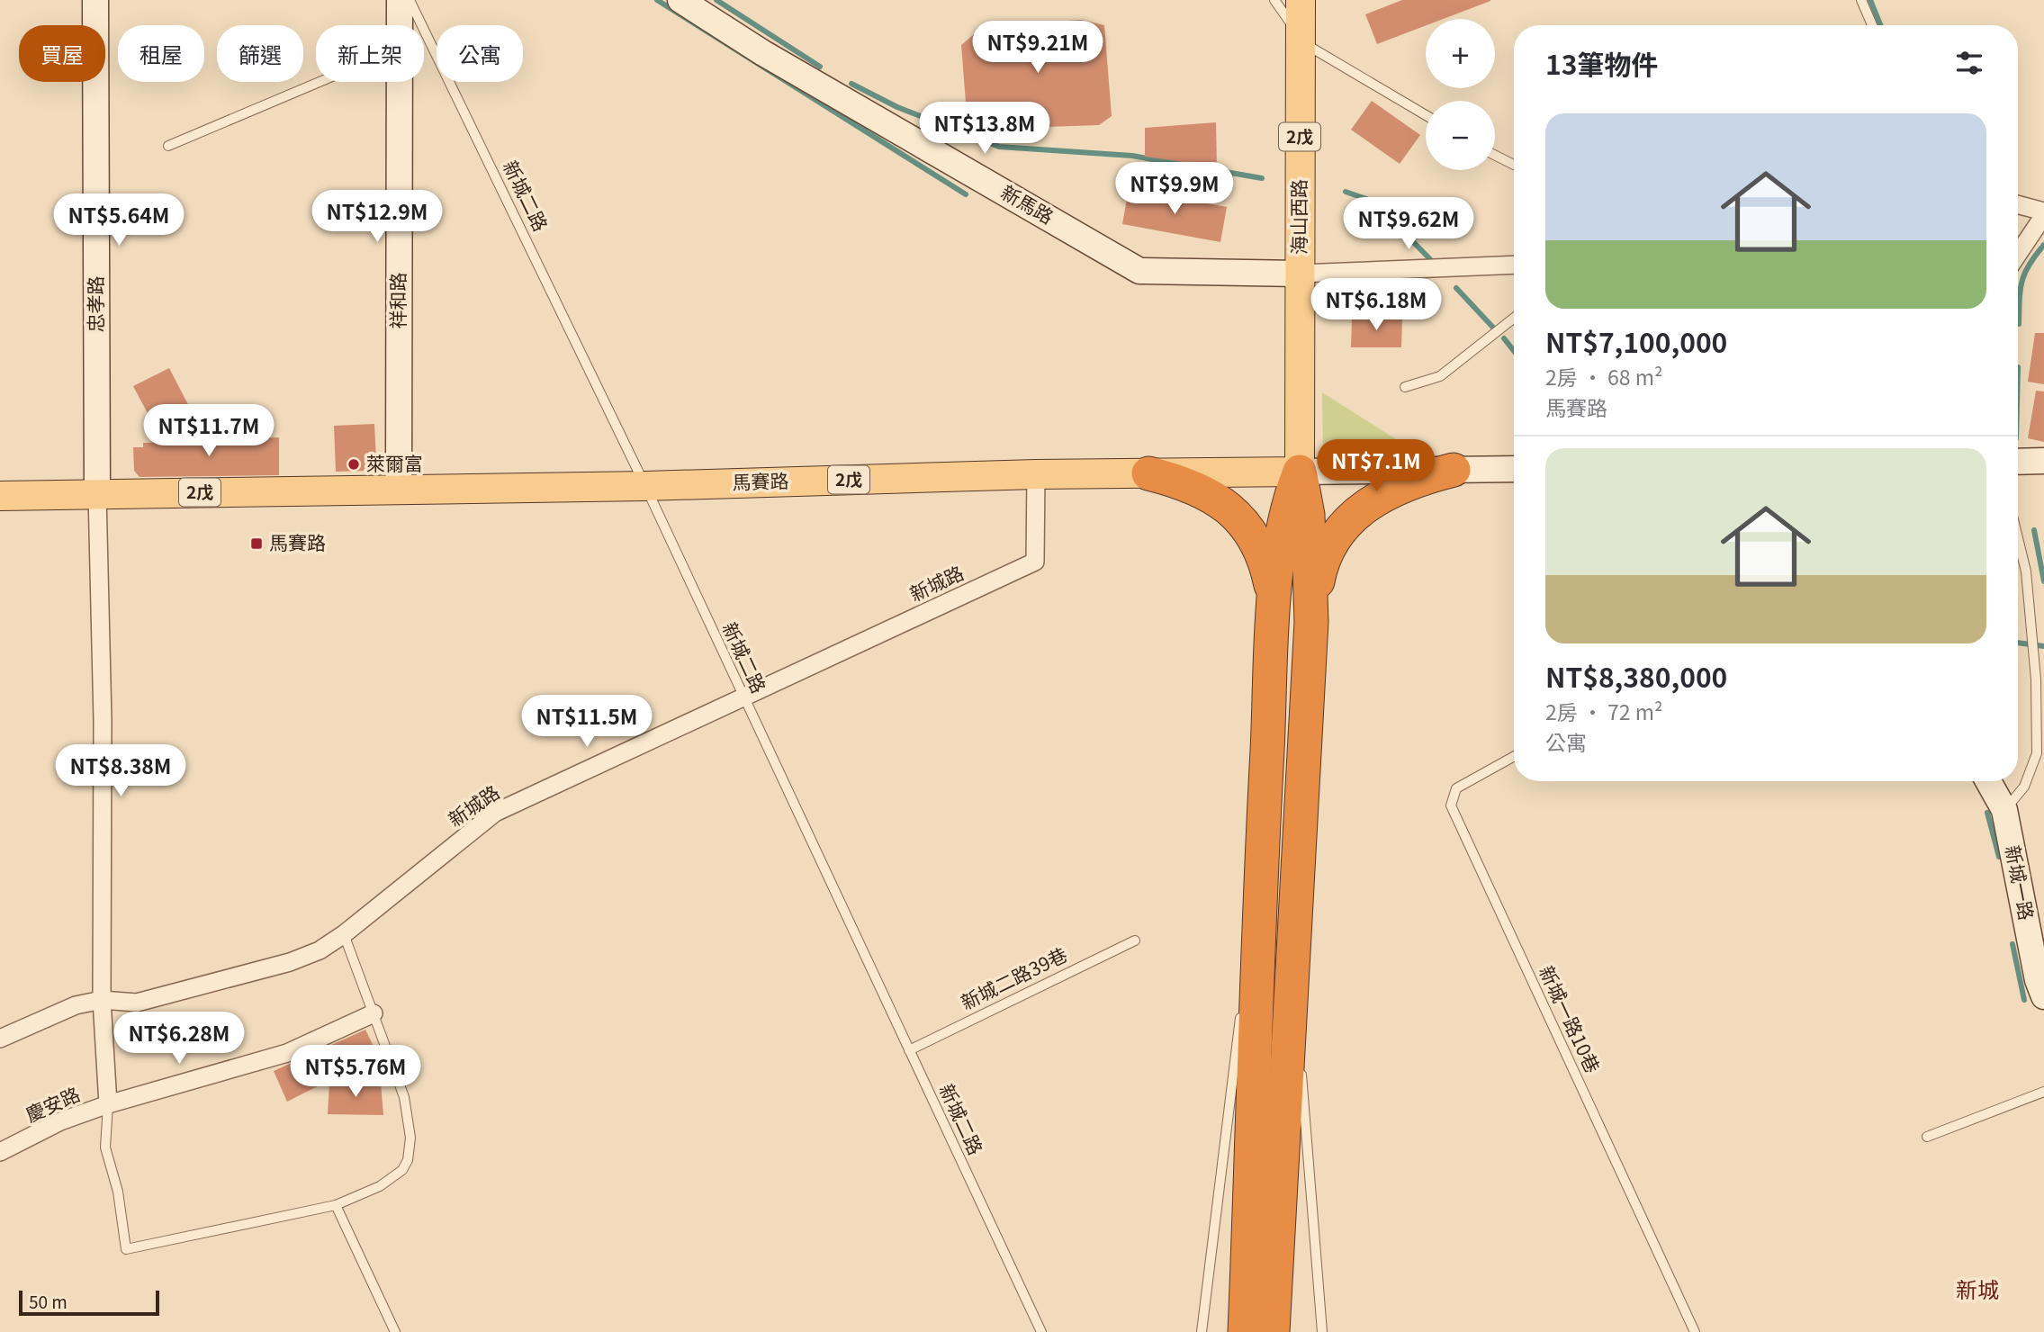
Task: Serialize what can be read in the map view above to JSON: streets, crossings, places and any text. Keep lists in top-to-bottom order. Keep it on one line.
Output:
{"streets":{"main road":["2戊","海山西路","馬賽路"],"street":["新馬路","祥和路","忠孝路","新城路","新城一路","慶安路"],"lane":["新城二路","新城二路39巷","新城一路10巷"]},"crossings":[["新城二路","馬賽路"],["新城二路","新城路"],["新城二路","新城二路39巷"],["新馬路","海山西路"],["海山西路","馬賽路"],["祥和路","馬賽路"],["忠孝路","馬賽路"],["馬賽路","新城路"]],"districts":["新城"],"places":{"other":["萊爾富"],"transit":["馬賽路"]},"scale_bar":"50 m","page":{"map_buttons":["+","−"],"price":["NT$9.21M","NT$13.8M","NT$9.9M","NT$12.9M","NT$5.64M","NT$9.62M","NT$6.18M","NT$11.7M","NT$7.1M","NT$11.5M","NT$8.38M","NT$6.28M","NT$5.76M"],"chip":["買屋","租屋","篩選","新上架","公寓"],"heading":"13筆物件","list":[{"name":"NT$7,100,000","note":"2房 · 68 m² · 馬賽路"},{"name":"NT$8,380,000","note":"2房 · 72 m² · 公寓"}],"scale":"50 m"}}
